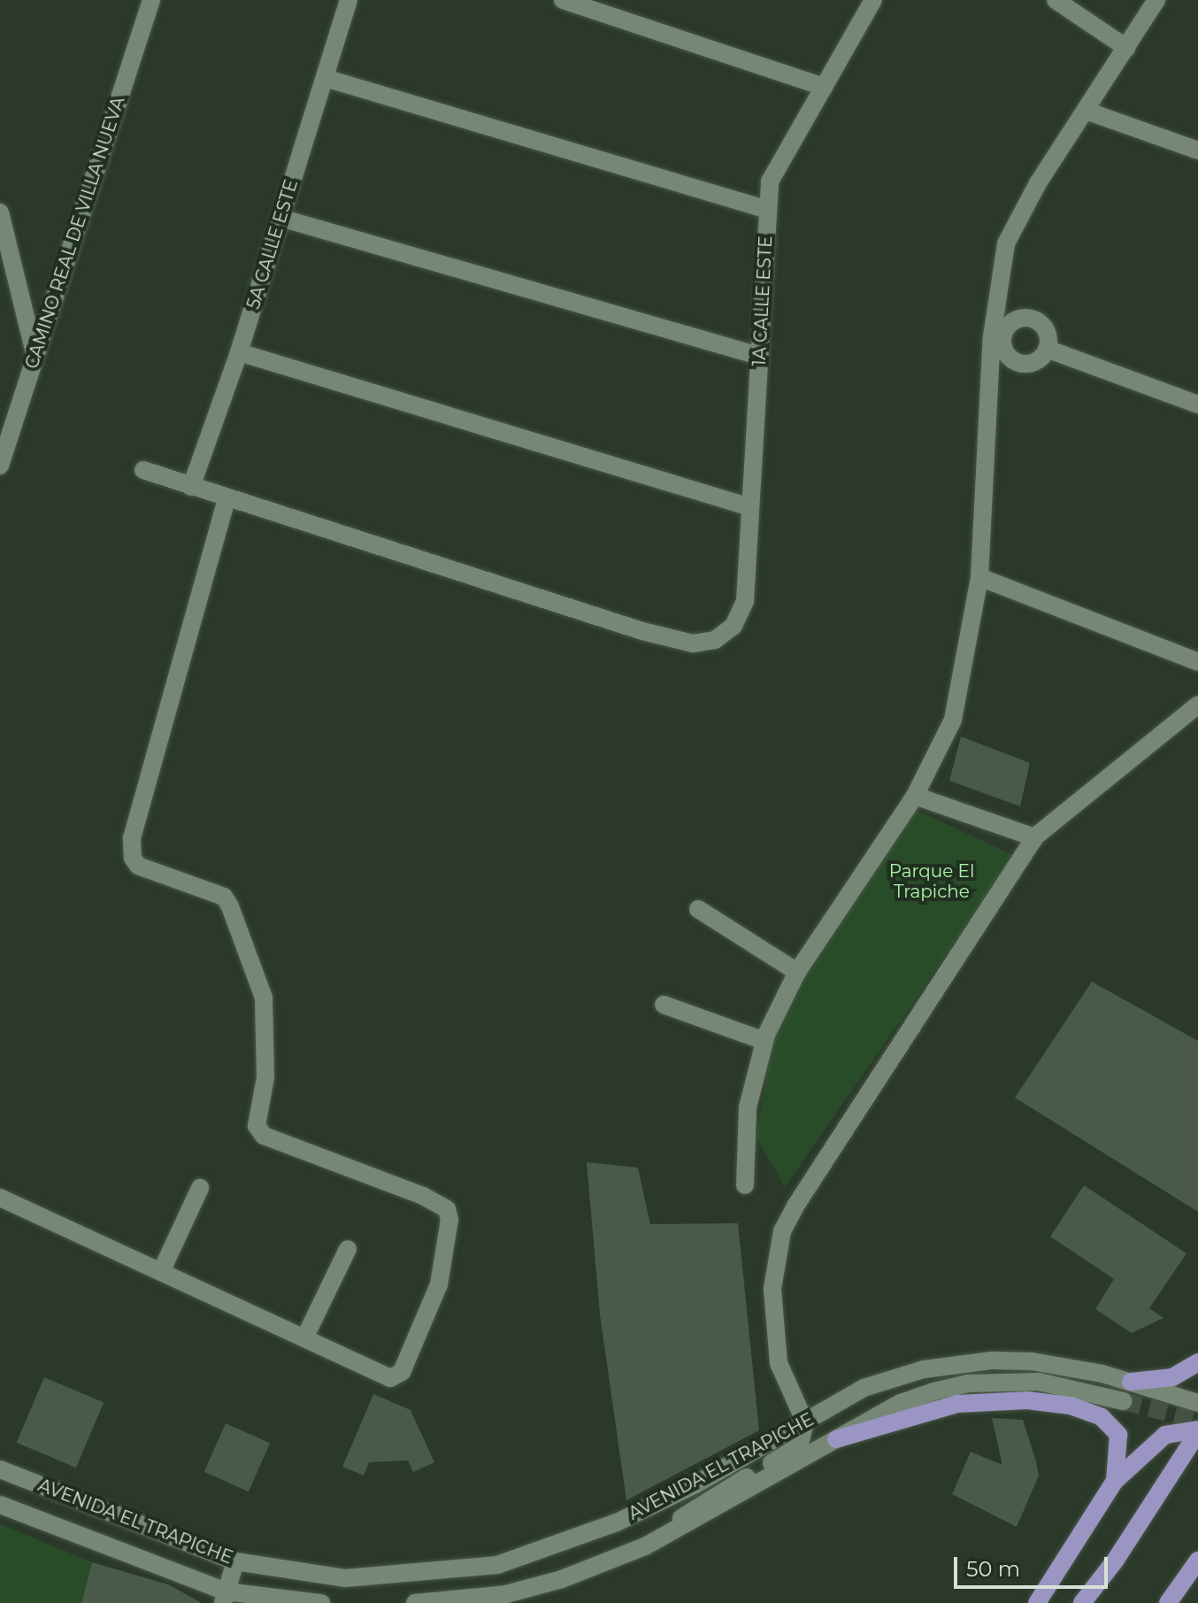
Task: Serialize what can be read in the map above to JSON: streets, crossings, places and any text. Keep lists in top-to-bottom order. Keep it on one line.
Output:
{"streets":{"street":["CAMINO REAL DE VILLA NUEVA","5A CALLE ESTE","1A CALLE ESTE","AVENIDA EL TRAPICHE"]},"parks":["Parque El Trapiche"],"scale_bar":"50 m"}
